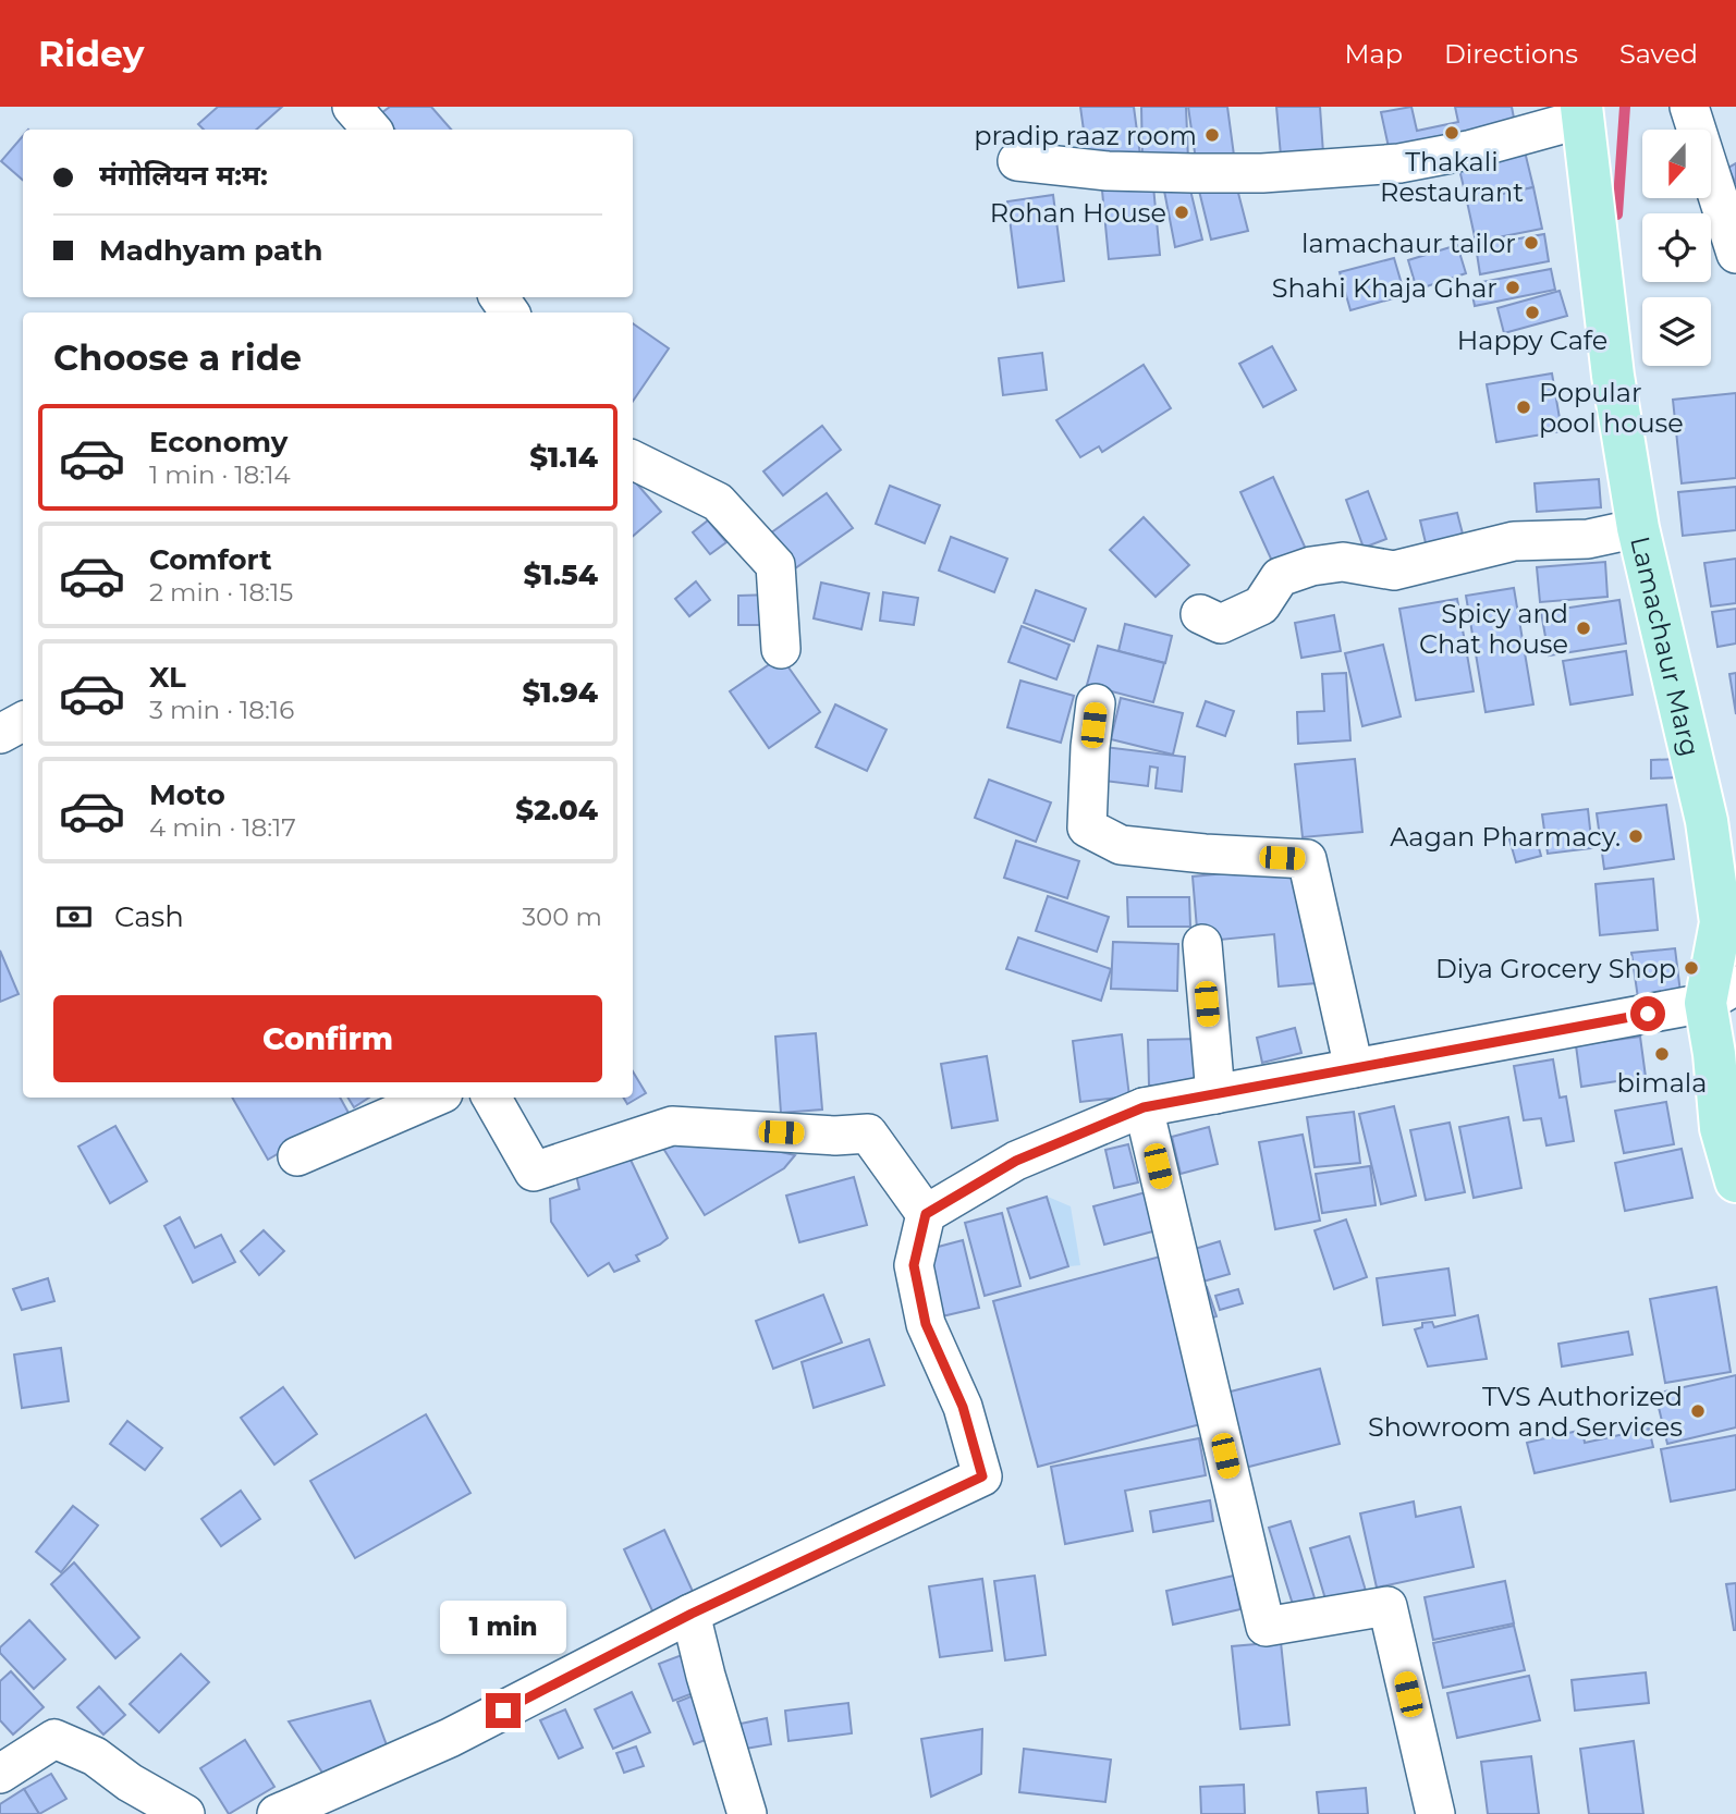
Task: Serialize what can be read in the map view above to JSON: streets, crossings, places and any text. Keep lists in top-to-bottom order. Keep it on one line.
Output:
{"streets":{"main road":["Lamachaur Marg"]},"places":["Thakali Restaurant","pradip raaz room","Rohan House","lamachaur tailor","Shahi Khaja Ghar","Happy Cafe","Popular pool house","Spicy and Chat house","Aagan Pharmacy.","Diya Grocery Shop","bimala","TVS Authorized Showroom and Services"],"north":"bottom","page":{"header":"Ridey","nav":["Map","Directions","Saved"],"banner":["मंगोलियन म:म:","Madhyam path"],"heading":"Choose a ride","list":[{"name":"Economy","note":"1 min · 18:14","value":"$1.14"},{"name":"Comfort","note":"2 min · 18:15","value":"$1.54"},{"name":"XL","note":"3 min · 18:16","value":"$1.94"},{"name":"Moto","note":"4 min · 18:17","value":"$2.04"}],"pay":["Cash","300 m"],"buttons":"Confirm","bubble":"1 min"}}
